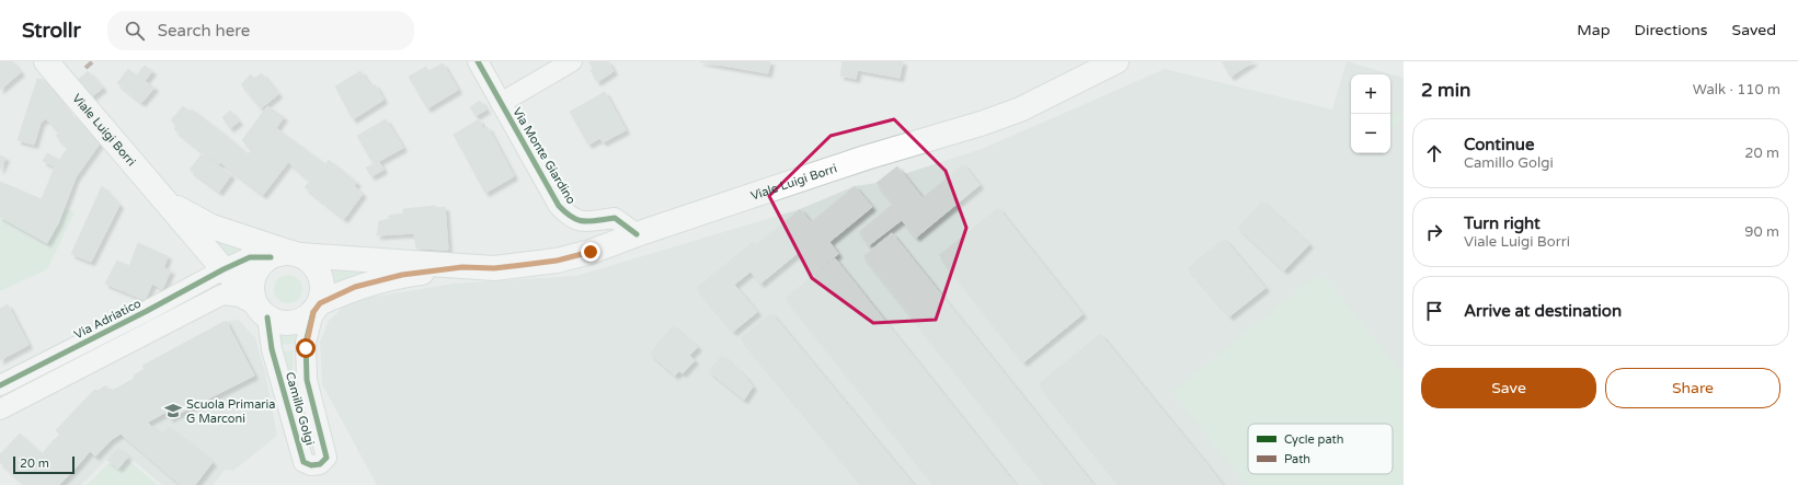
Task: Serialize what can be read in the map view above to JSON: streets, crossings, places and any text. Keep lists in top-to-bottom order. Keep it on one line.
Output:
{"streets":{"main road":["Viale Luigi Borri"],"street":["Via Monte Giardino","Via Adriatico","Camillo Golgi"]},"crossings":[["Viale Luigi Borri","Via Monte Giardino"],["Viale Luigi Borri","Via Adriatico"],["Viale Luigi Borri","Camillo Golgi"],["Via Adriatico","Camillo Golgi"]],"places":{"school or university":["Scuola Primaria G Marconi"]},"legend":["Cycle path","Path"],"scale_bar":"20 m","page":{"header":"Strollr","search":"Search here","nav":["Map","Directions","Saved"],"heading":["2 min","Walk · 110 m"],"map_buttons":["+","−"],"list":[["Continue","Camillo Golgi","20 m"],["Turn right","Viale Luigi Borri","90 m"],"Arrive at destination"],"buttons":["Save","Share"],"scale":"20 m"}}
